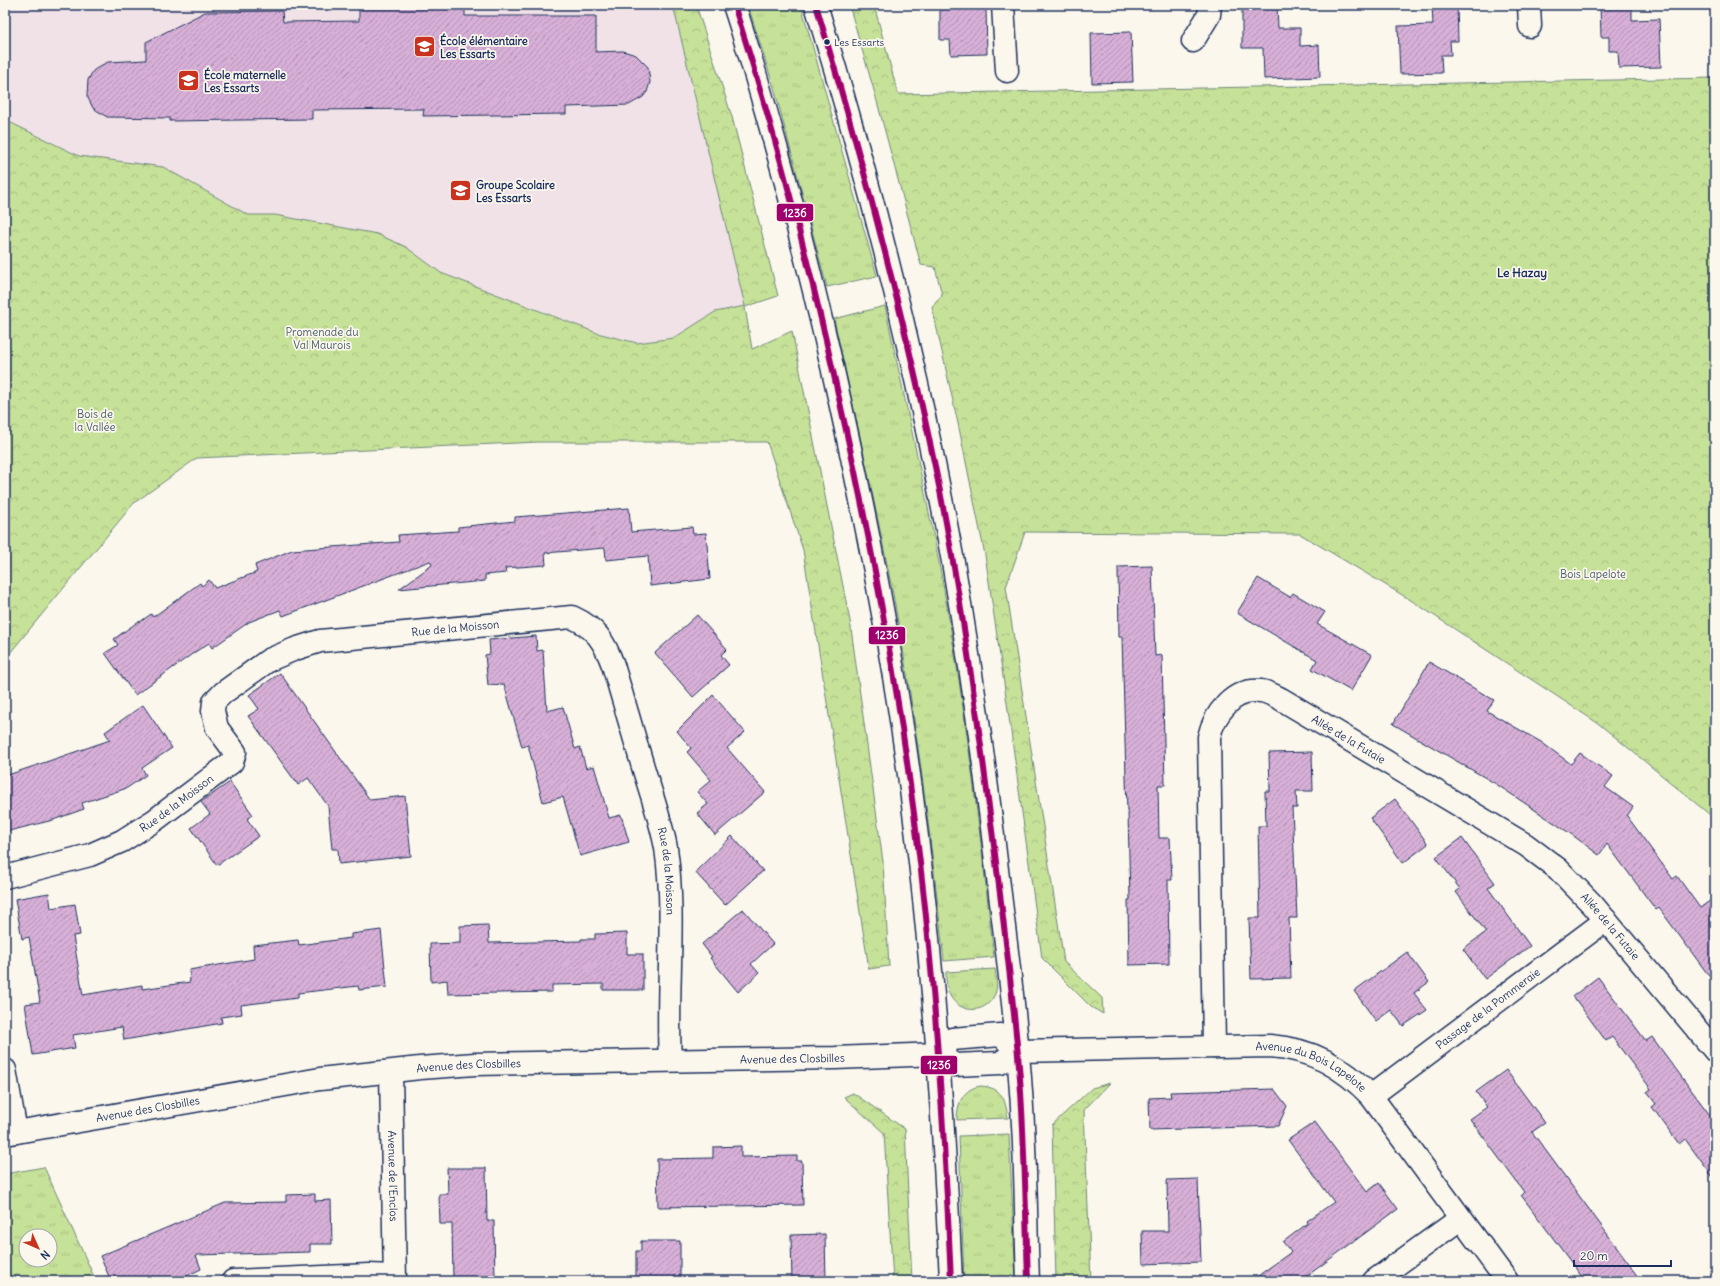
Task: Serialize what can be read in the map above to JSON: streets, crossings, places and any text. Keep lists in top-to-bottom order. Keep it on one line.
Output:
{"streets":{"street":["Rue de la Moisson","Allée de la Futaie","Passage de la Pommeraie","Avenue des Closbilles","Avenue du Bois Lapelote","Avenue de l'Enclos"]},"crossings":[["Rue de la Moisson","Avenue des Closbilles"],["Allée de la Futaie","Passage de la Pommeraie"],["Allée de la Futaie","Avenue du Bois Lapelote"],["Passage de la Pommeraie","Avenue du Bois Lapelote"],["Avenue des Closbilles","Avenue de l'Enclos"]],"districts":["Le Hazay"],"parks":["Promenade du Val Maurois","Bois de la Vallée","Bois Lapelote"],"places":{"other":["Les Essarts"],"school or university":["École élémentaire Les Essarts","École maternelle Les Essarts","Groupe Scolaire Les Essarts"]},"lines":["transit line 1236"],"scale_bar":"20 m","north":"bottom right"}
